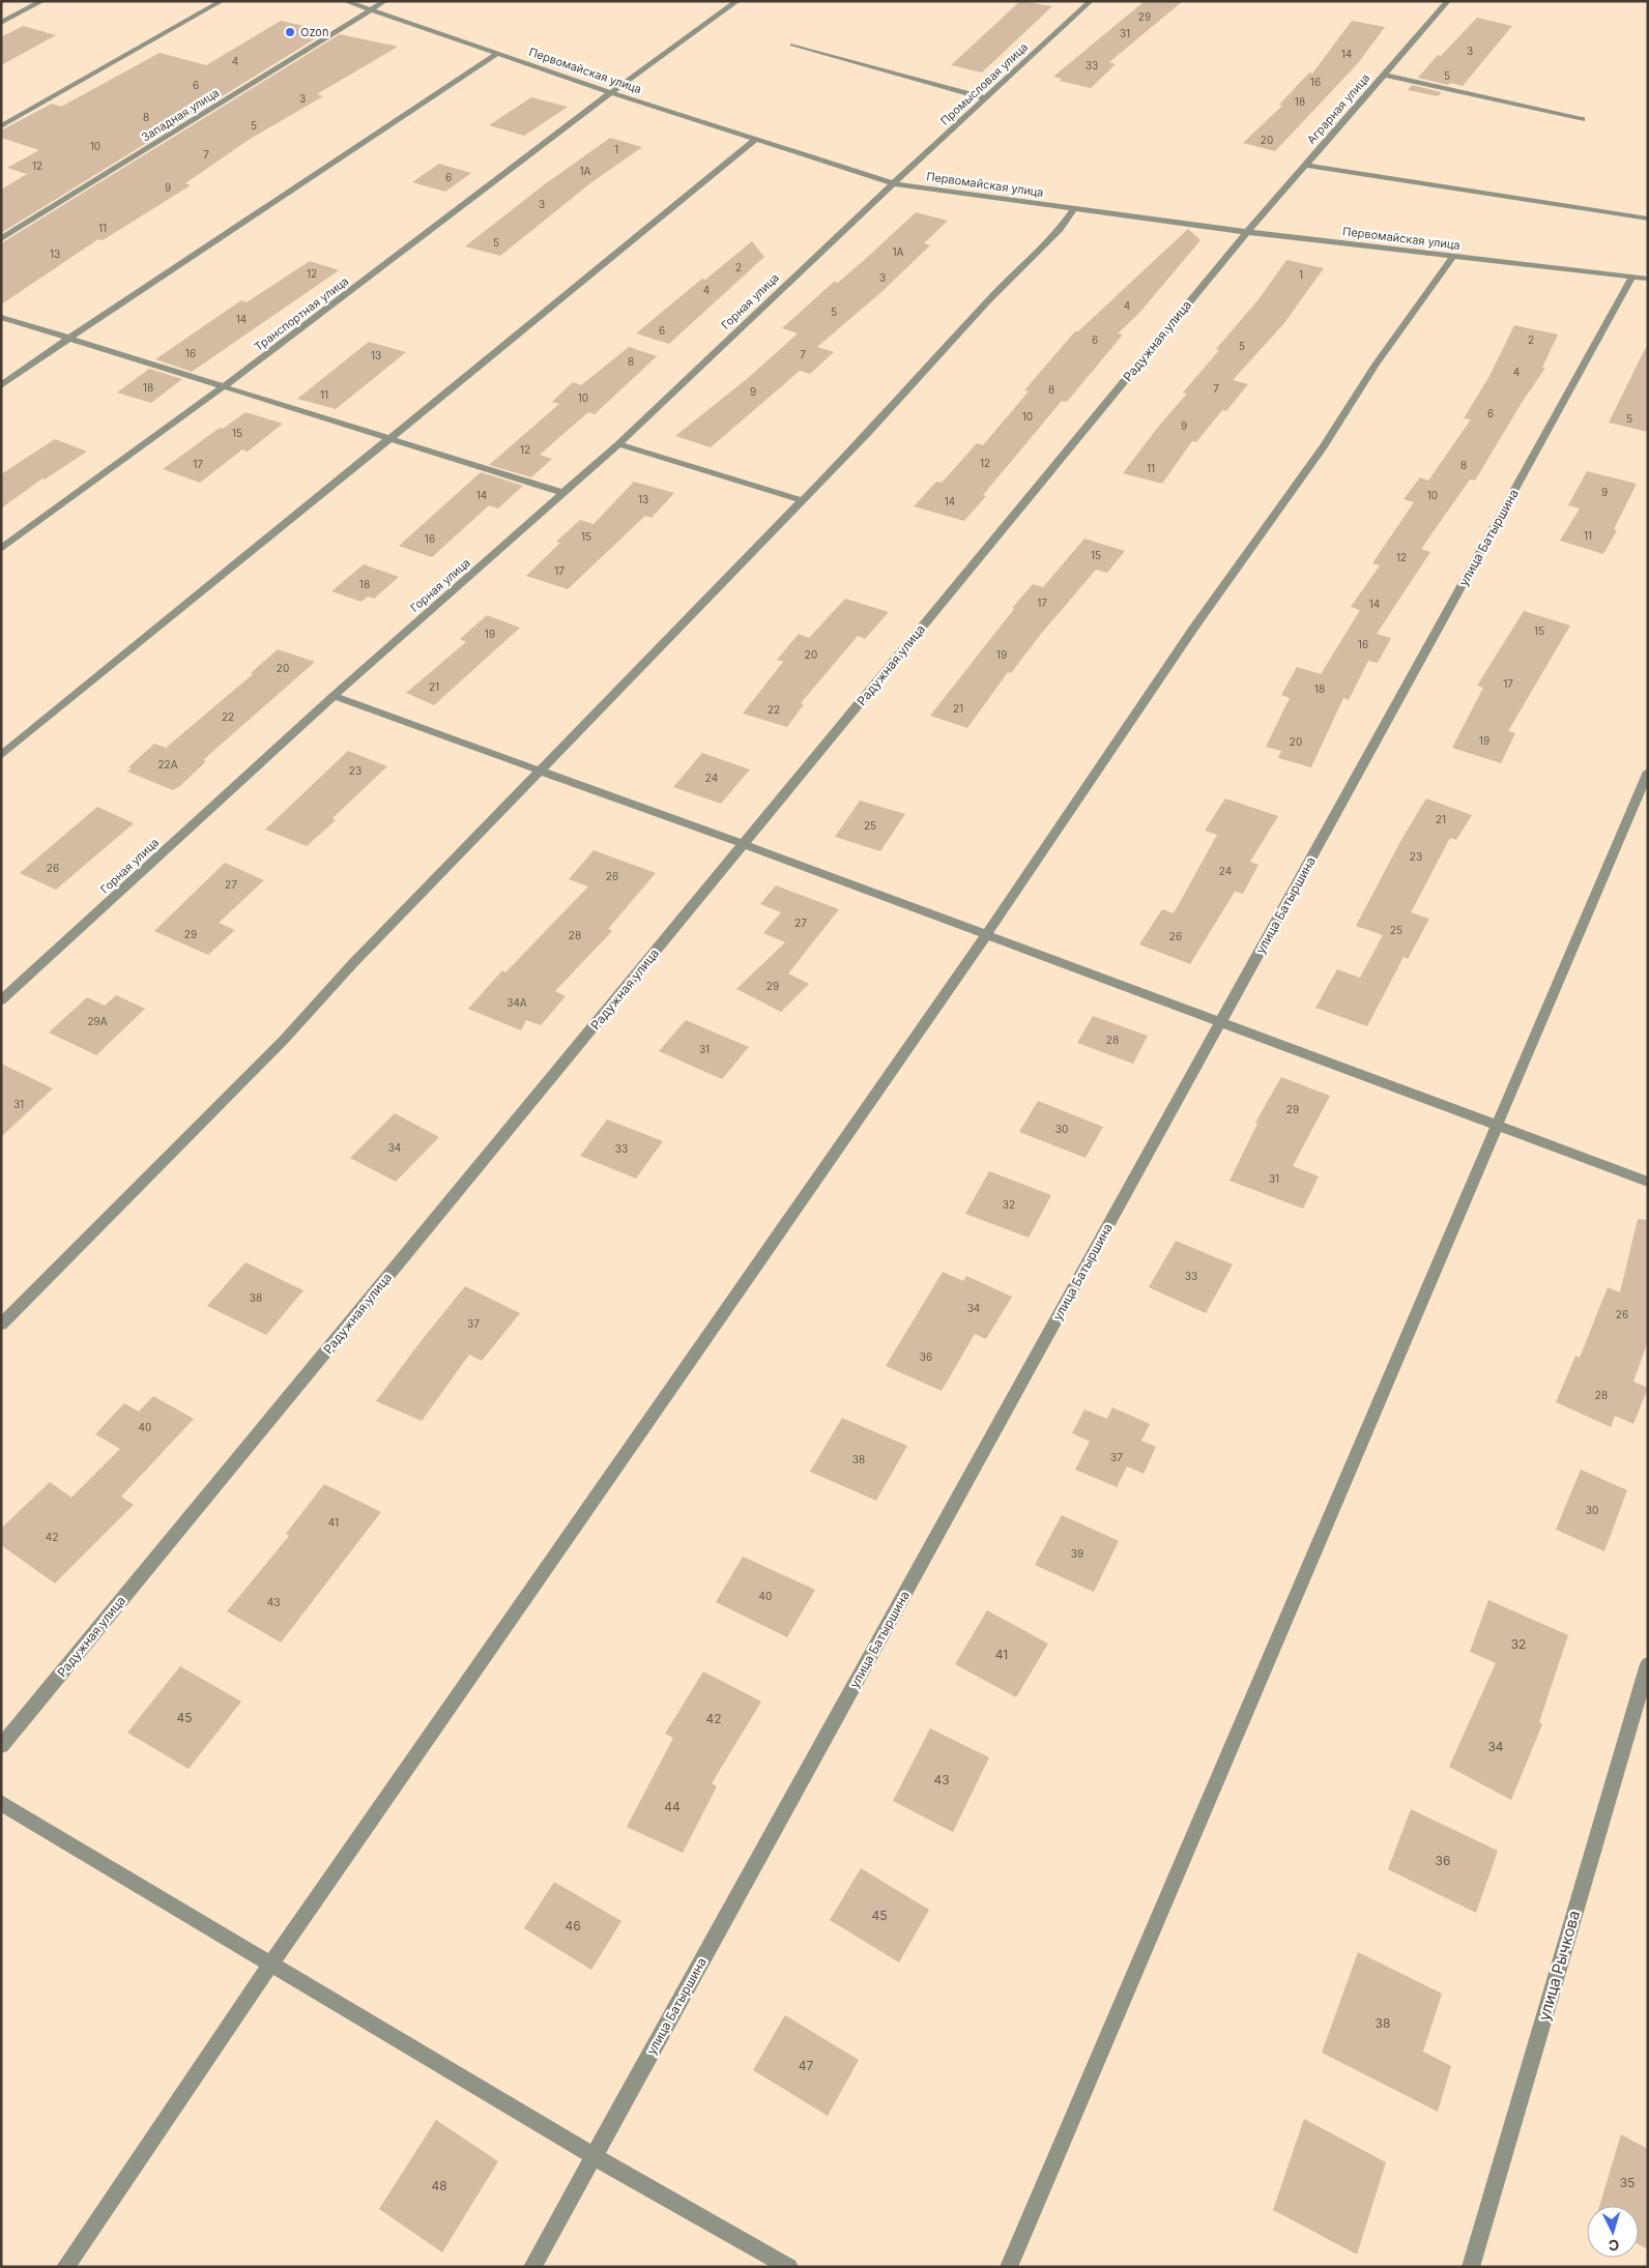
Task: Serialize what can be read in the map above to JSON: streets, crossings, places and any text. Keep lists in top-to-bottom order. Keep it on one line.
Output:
{"streets":{"street":["Первомайская улица","Промысловая улица","Аграрная улица","Западная улица","Горная улица","Транспортная улица","Радужная улица","улица Батыршина","улица Рычкова"]},"crossings":[["Первомайская улица","Промысловая улица"],["Первомайская улица","Аграрная улица"],["Первомайская улица","Западная улица"],["Первомайская улица","Горная улица"],["Первомайская улица","Транспортная улица"],["Первомайская улица","Радужная улица"],["Первомайская улица","улица Батыршина"],["Промысловая улица","Горная улица"],["Аграрная улица","Радужная улица"]],"places":["Ozon"],"house_numbers":["29","31","3","14","4","33","5","16","6","3","18","8","5","20","10","1","7","12","1А","6","9","3","11","5","1А","13","2","12","1","3","4","4","5","14","6","6","2","5","16","7","13","8","4","18","7","8","9","11","10","6","10","5","9","15","12","12","17","8","11","9","14","10","13","14","11","15","16","15","12","17","18","17","14","15","19","16","20","19","20","17","21","18","21","22","22","19","20","22А","23","24","21","25","23","26","24","26","27","27","25","29","28","26","29","34А","29А","28","31","31","29","30","34","33","31","32","33","38","34","26","37","36","28","40","37","38","30","41","42","39","40","43","32","41","45","42","34","43","44","36","45","46","38","47","35","48"],"north":"bottom"}
